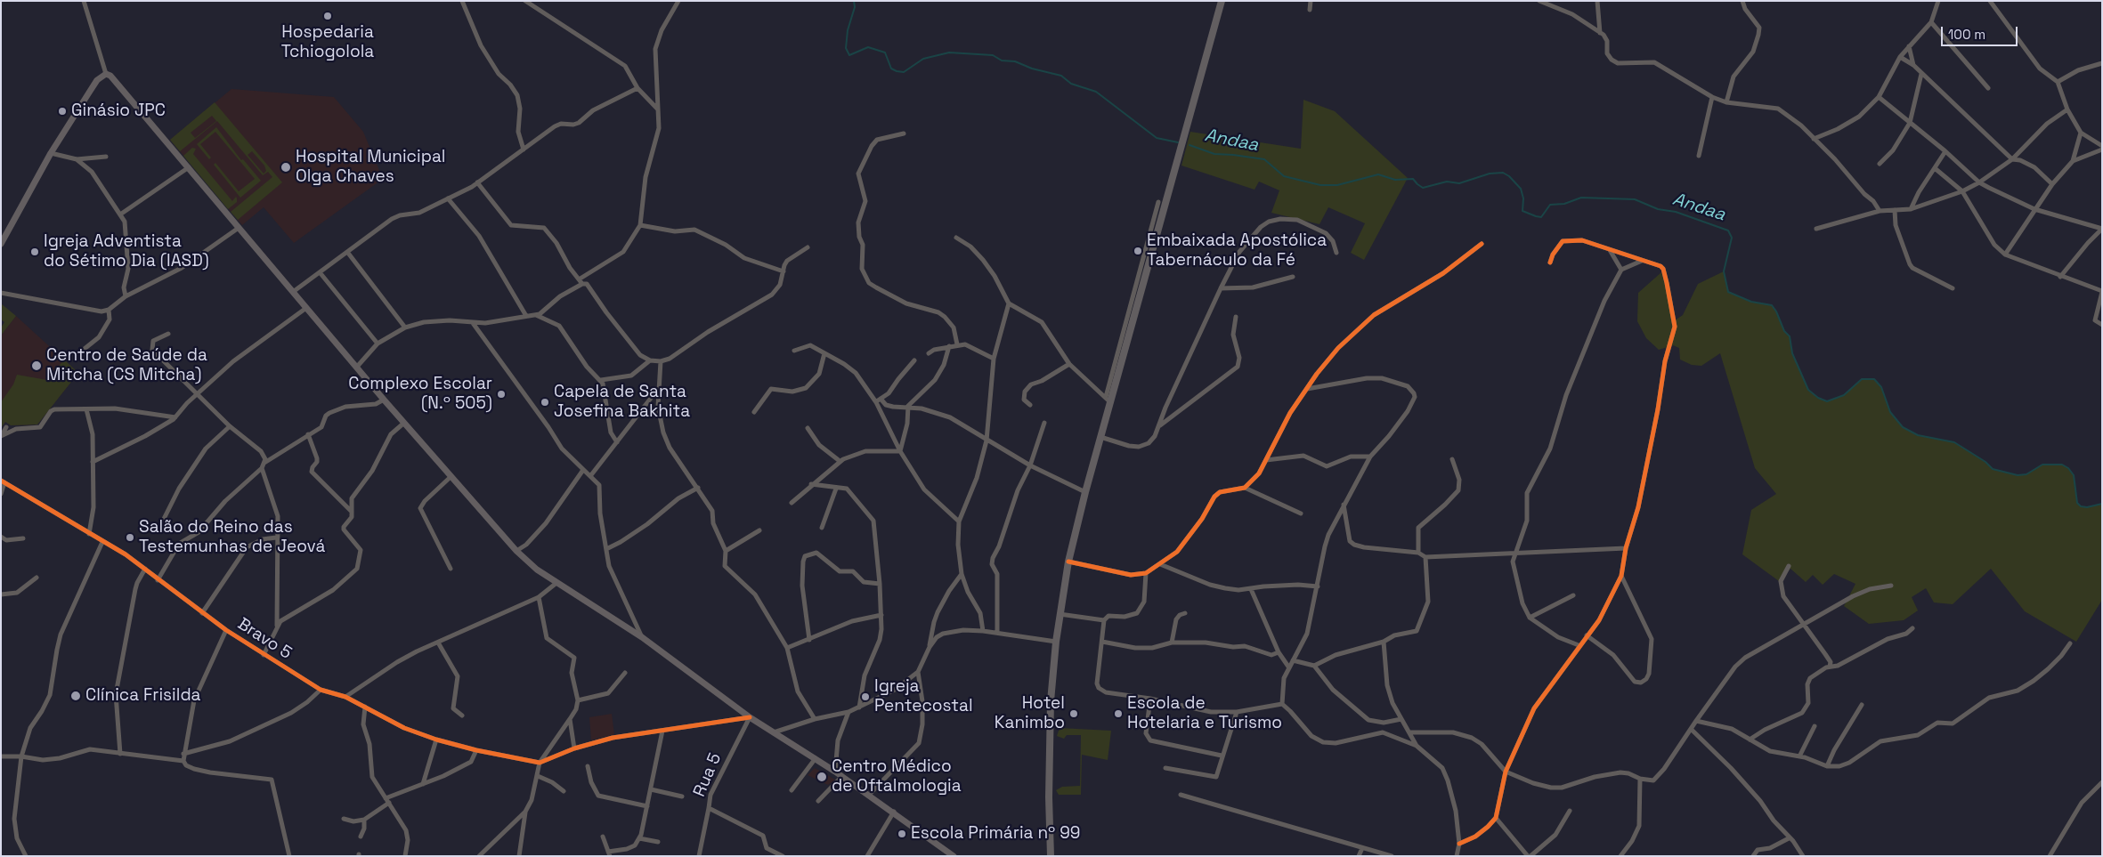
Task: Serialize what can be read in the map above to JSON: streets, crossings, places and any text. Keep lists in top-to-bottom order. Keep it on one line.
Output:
{"streets":{"street":["Bravo 5","Rua 5"]},"water":["Andaa"],"places":["Hospedaria Tchiogolola","Ginásio JPC","Hospital Municipal Olga Chaves","Embaixada Apostólica Tabernáculo da Fé","Igreja Adventista do Sétimo Dia (IASD)","Centro de Saúde da Mitcha (CS Mitcha)","Complexo Escolar (N.º 505)","Capela de Santa Josefina Bakhita","Salão do Reino das Testemunhas de Jeová","Clínica Frisilda","Igreja Pentecostal","Hotel Kanimbo","Escola de Hotelaria e Turismo","Centro Médico de Oftalmologia","Escola Primária nº 99"],"scale_bar":"100 m"}
